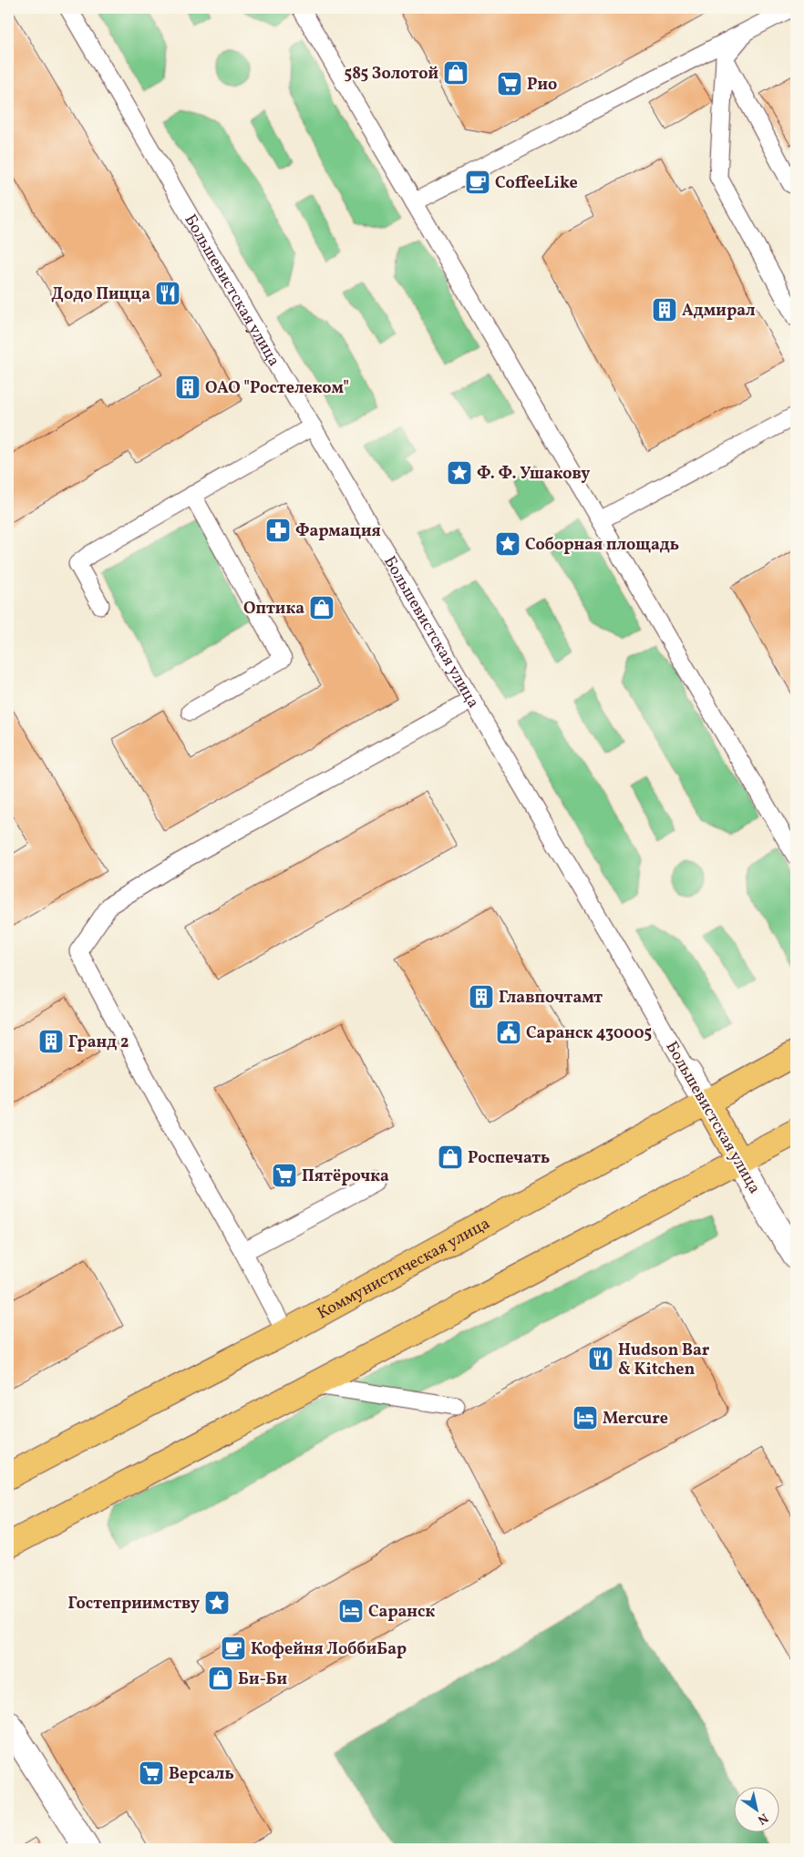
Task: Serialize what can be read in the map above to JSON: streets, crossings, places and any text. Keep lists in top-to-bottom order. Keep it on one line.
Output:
{"streets":{"main road":["Большевистская улица","Коммунистическая улица"]},"crossings":[["Большевистская улица","Коммунистическая улица"]],"places":{"shop":["585 Золотой","Оптика","Роспечать","Би-Би"],"supermarket":["Рио","Пятёрочка","Версаль"],"cafe":["CoffeeLike","Кофейня ЛоббиБар"],"restaurant":["Додо Пицца","Hudson Bar & Kitchen"],"building":["Адмирал","ОАО \"Ростелеком\"","Главпочтамт","Гранд 2"],"place":["Ф. Ф. Ушакову","Соборная площадь","Гостеприимству"],"pharmacy":["Фармация"],"public building":["Саранск 430005"],"hotel":["Mercure","Саранск"]},"north":"bottom right"}
